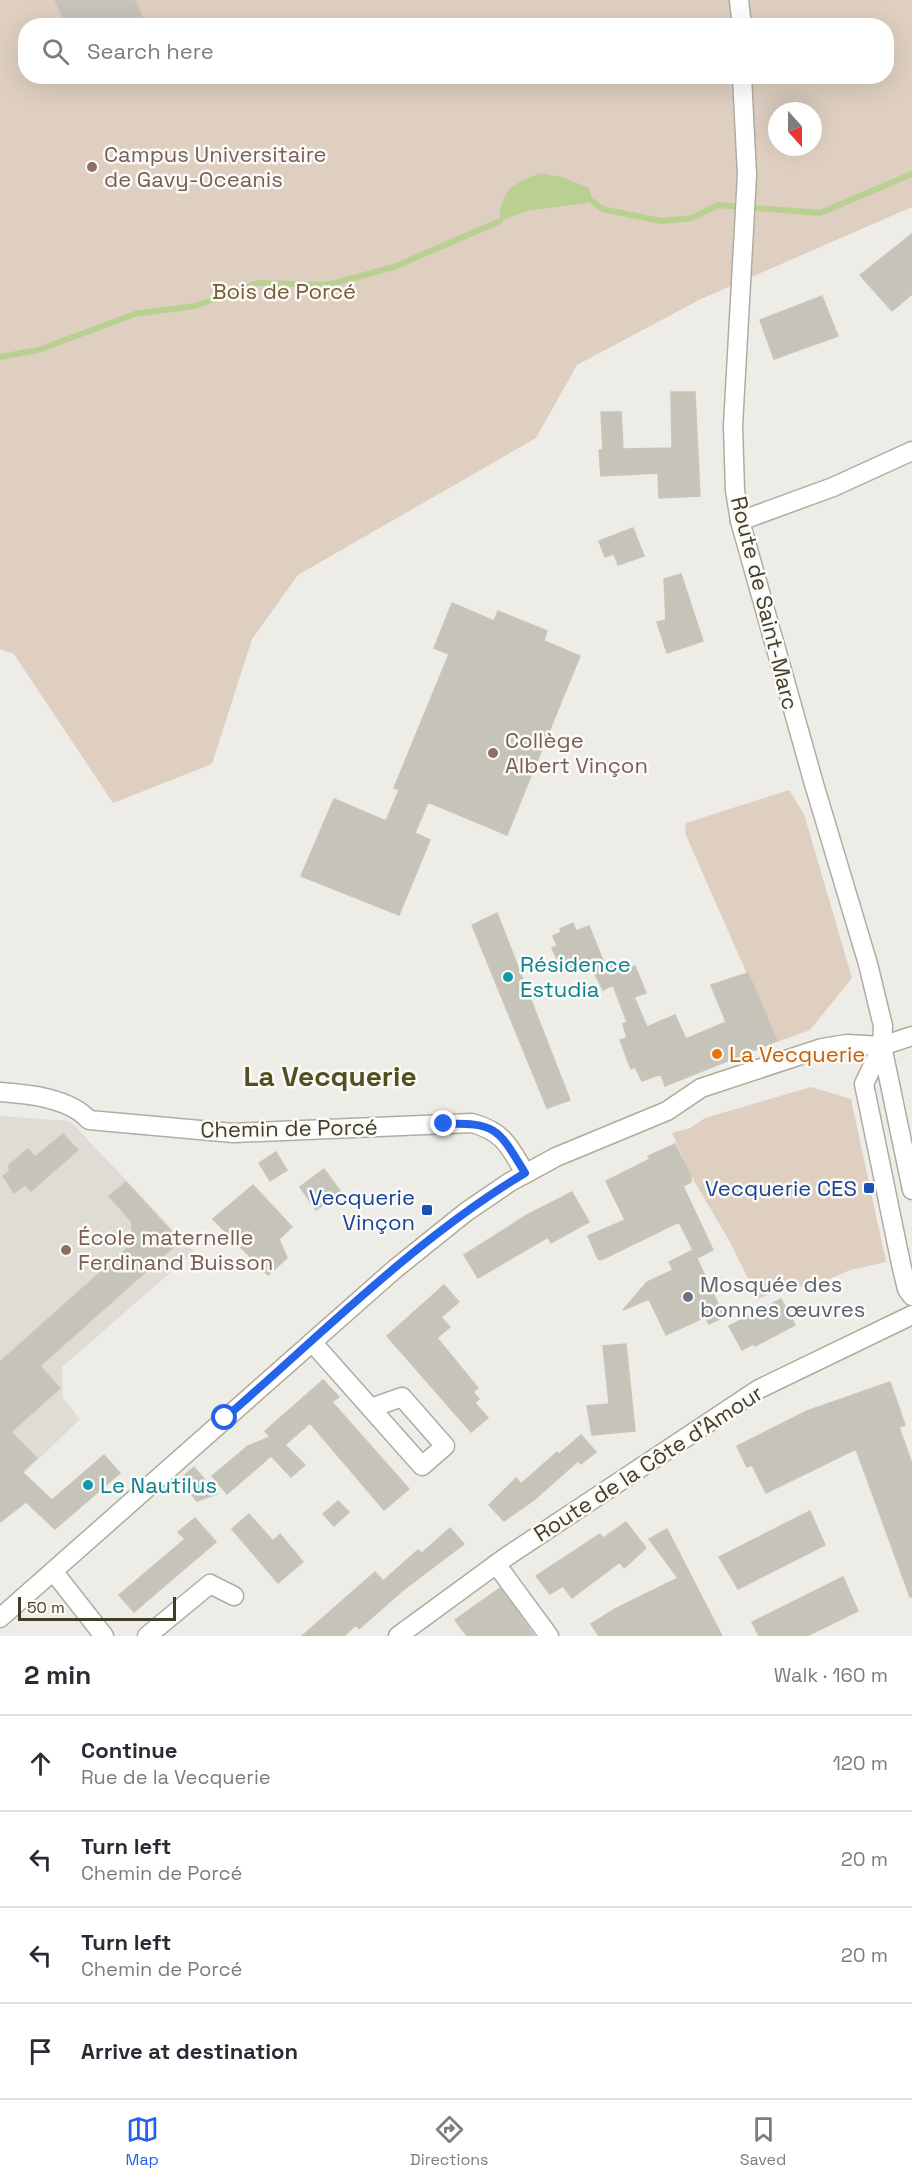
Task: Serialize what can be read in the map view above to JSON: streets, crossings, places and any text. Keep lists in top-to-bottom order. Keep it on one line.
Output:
{"streets":{"street":["Route de Saint-Marc","Chemin de Porcé","Route de la Côte d'Amour"]},"districts":["La Vecquerie"],"parks":["Bois de Porcé"],"places":{"other":["Campus Universitaire de Gavy-Oceanis","Collège Albert Vinçon","Résidence Estudia","La Vecquerie","École maternelle Ferdinand Buisson","Mosquée des bonnes œuvres","Le Nautilus"],"transit":["Vecquerie CES","Vecquerie Vinçon"]},"scale_bar":"50 m","north":"bottom","page":{"search":"Search here","scale":"50 m","heading":["2 min","Walk · 160 m"],"list":[["Continue","Rue de la Vecquerie","120 m"],["Turn left","Chemin de Porcé","20 m"],["Turn left","Chemin de Porcé","20 m"],"Arrive at destination"],"nav":["Map","Directions","Saved"]}}
